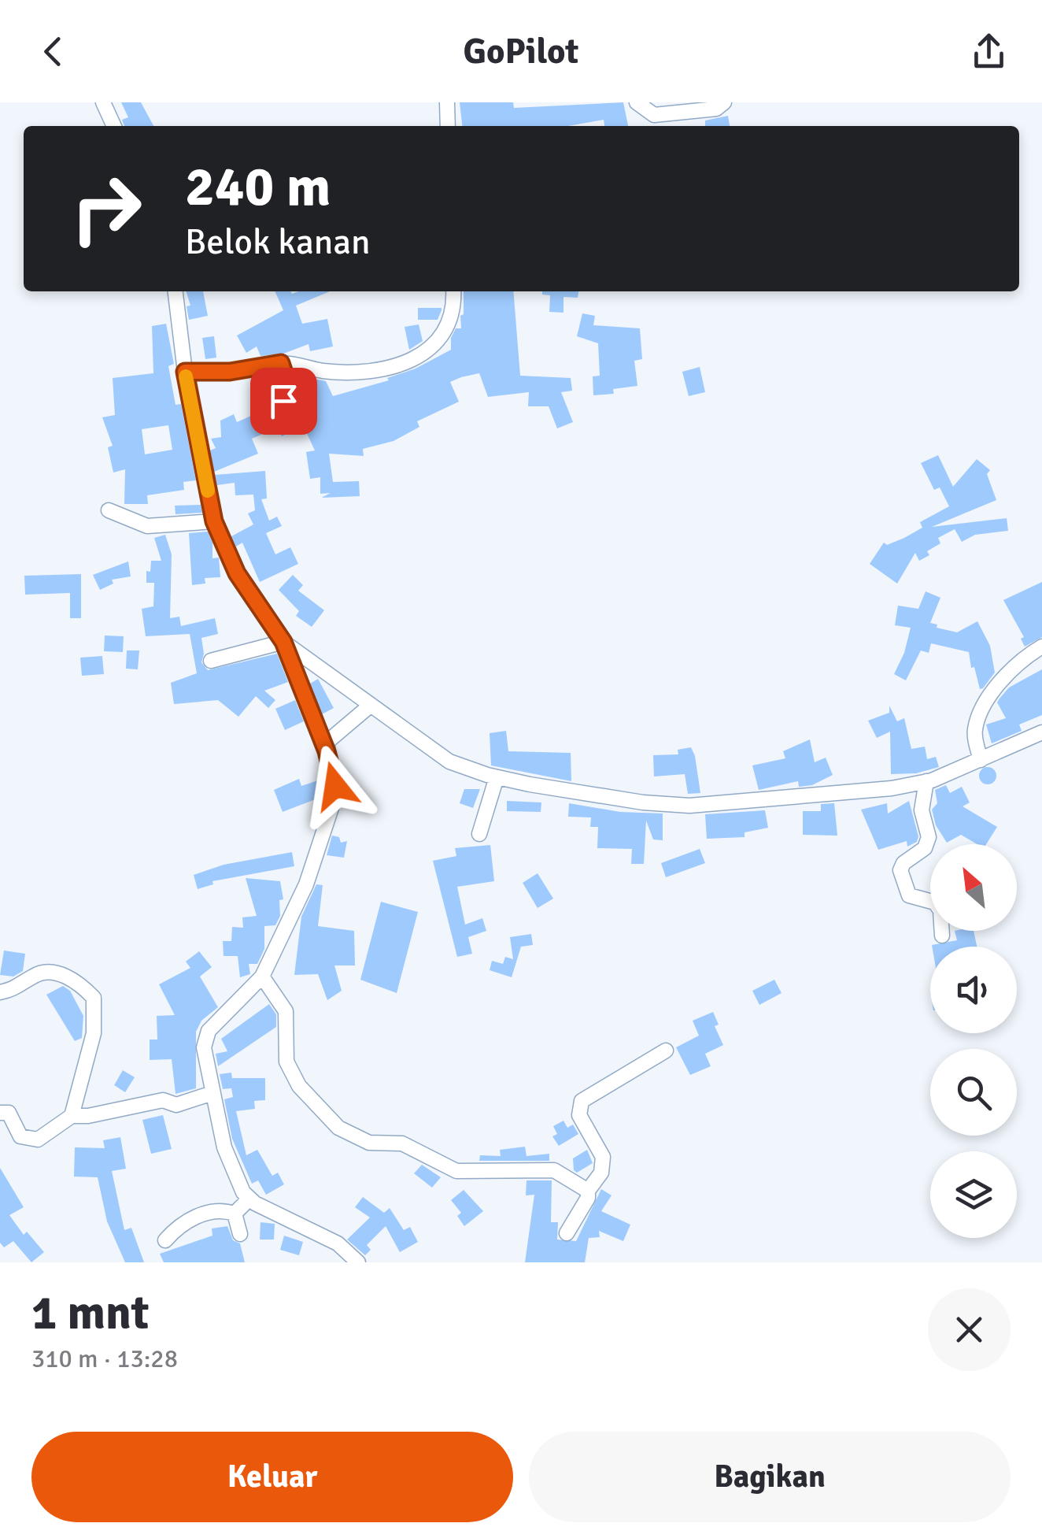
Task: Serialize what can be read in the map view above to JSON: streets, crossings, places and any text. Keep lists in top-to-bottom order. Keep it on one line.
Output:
{"north":"top left","page":{"header":"GoPilot","turn":["240 m","Belok kanan"],"heading":["1 mnt","310 m · 13:28"],"buttons":["Keluar","Bagikan"]}}
